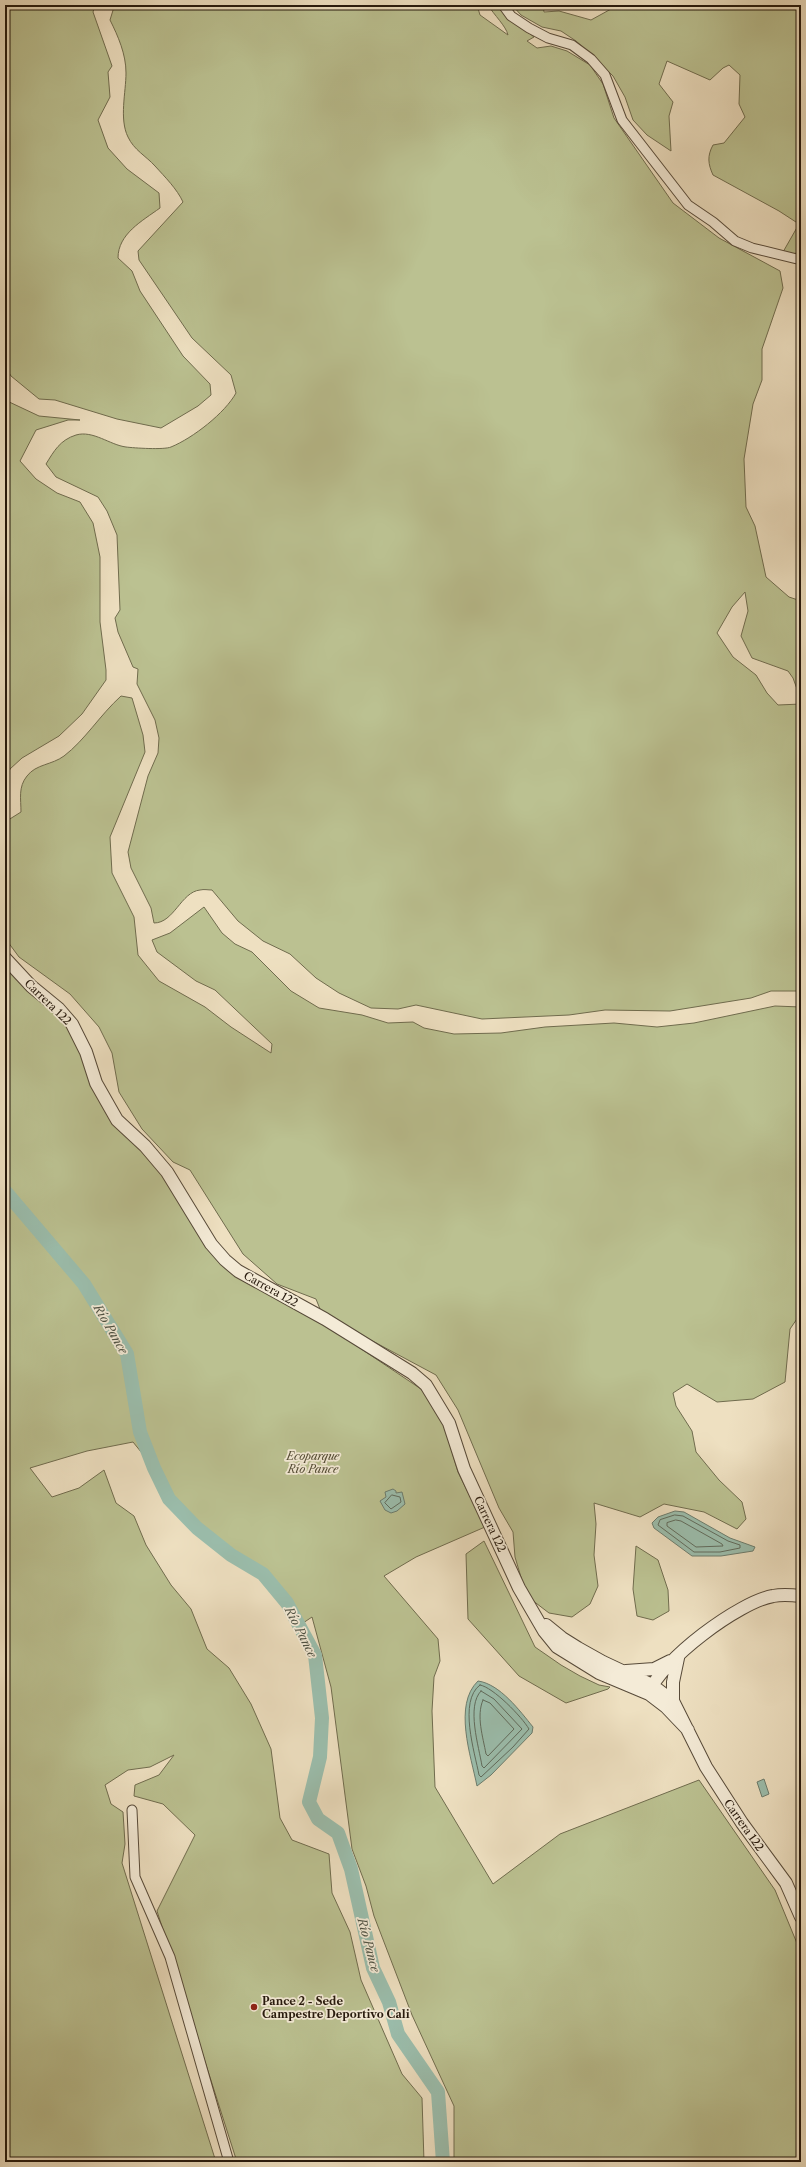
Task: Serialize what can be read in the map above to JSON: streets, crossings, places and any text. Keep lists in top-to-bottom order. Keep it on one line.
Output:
{"streets":{"street":["Carrera 122"]},"water":["Río Pance"],"parks":["Ecoparque Río Pance"],"places":["Pance 2 - Sede Campestre Deportivo Cali"]}
